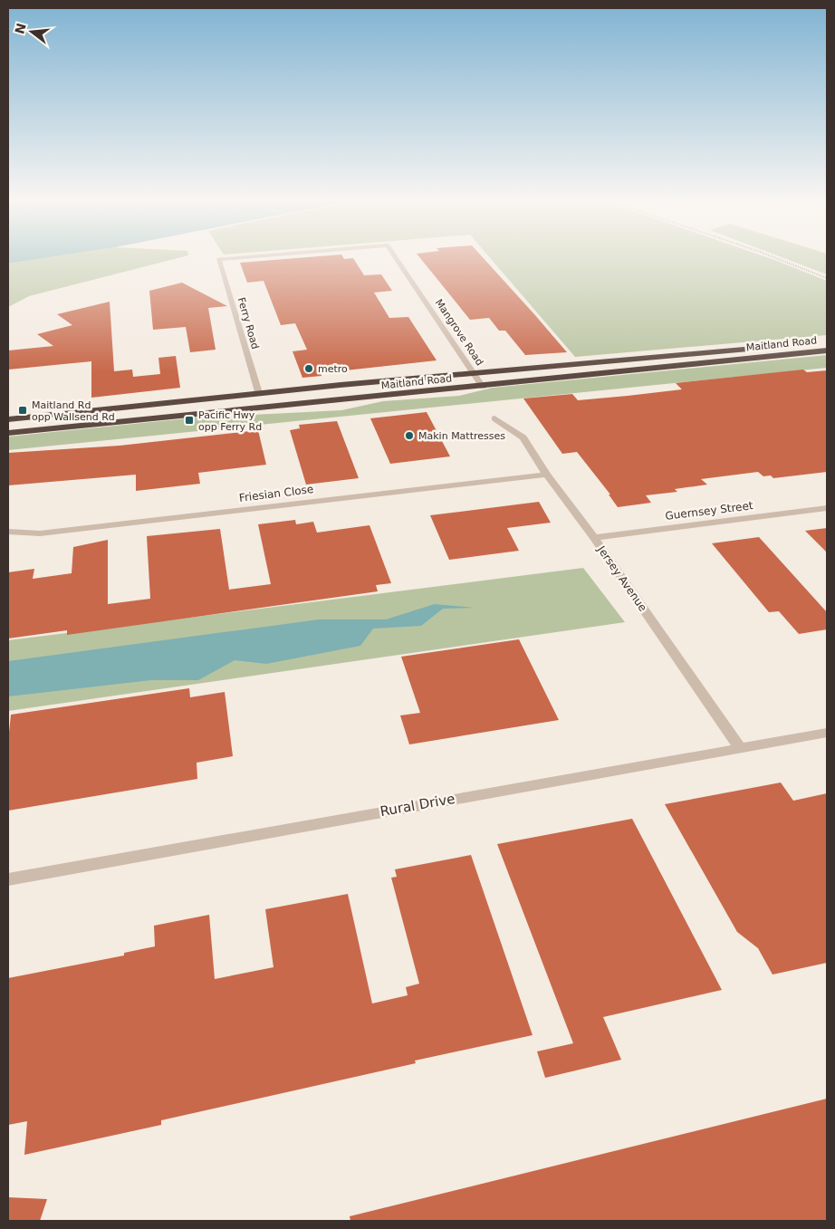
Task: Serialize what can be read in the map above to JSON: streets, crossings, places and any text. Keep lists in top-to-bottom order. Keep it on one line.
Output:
{"streets":{"highway":["Maitland Road"],"street":["Ferry Road","Mangrove Road","Friesian Close","Guernsey Street","Jersey Avenue","Rural Drive"]},"crossings":[["Ferry Road","Maitland Road"],["Mangrove Road","Maitland Road"],["Friesian Close","Jersey Avenue"],["Guernsey Street","Jersey Avenue"],["Jersey Avenue","Rural Drive"]],"places":{"other":["metro","Makin Mattresses"],"transit":["Maitland Rd opp Wallsend Rd","Pacific Hwy opp Ferry Rd"]},"north":"left"}
